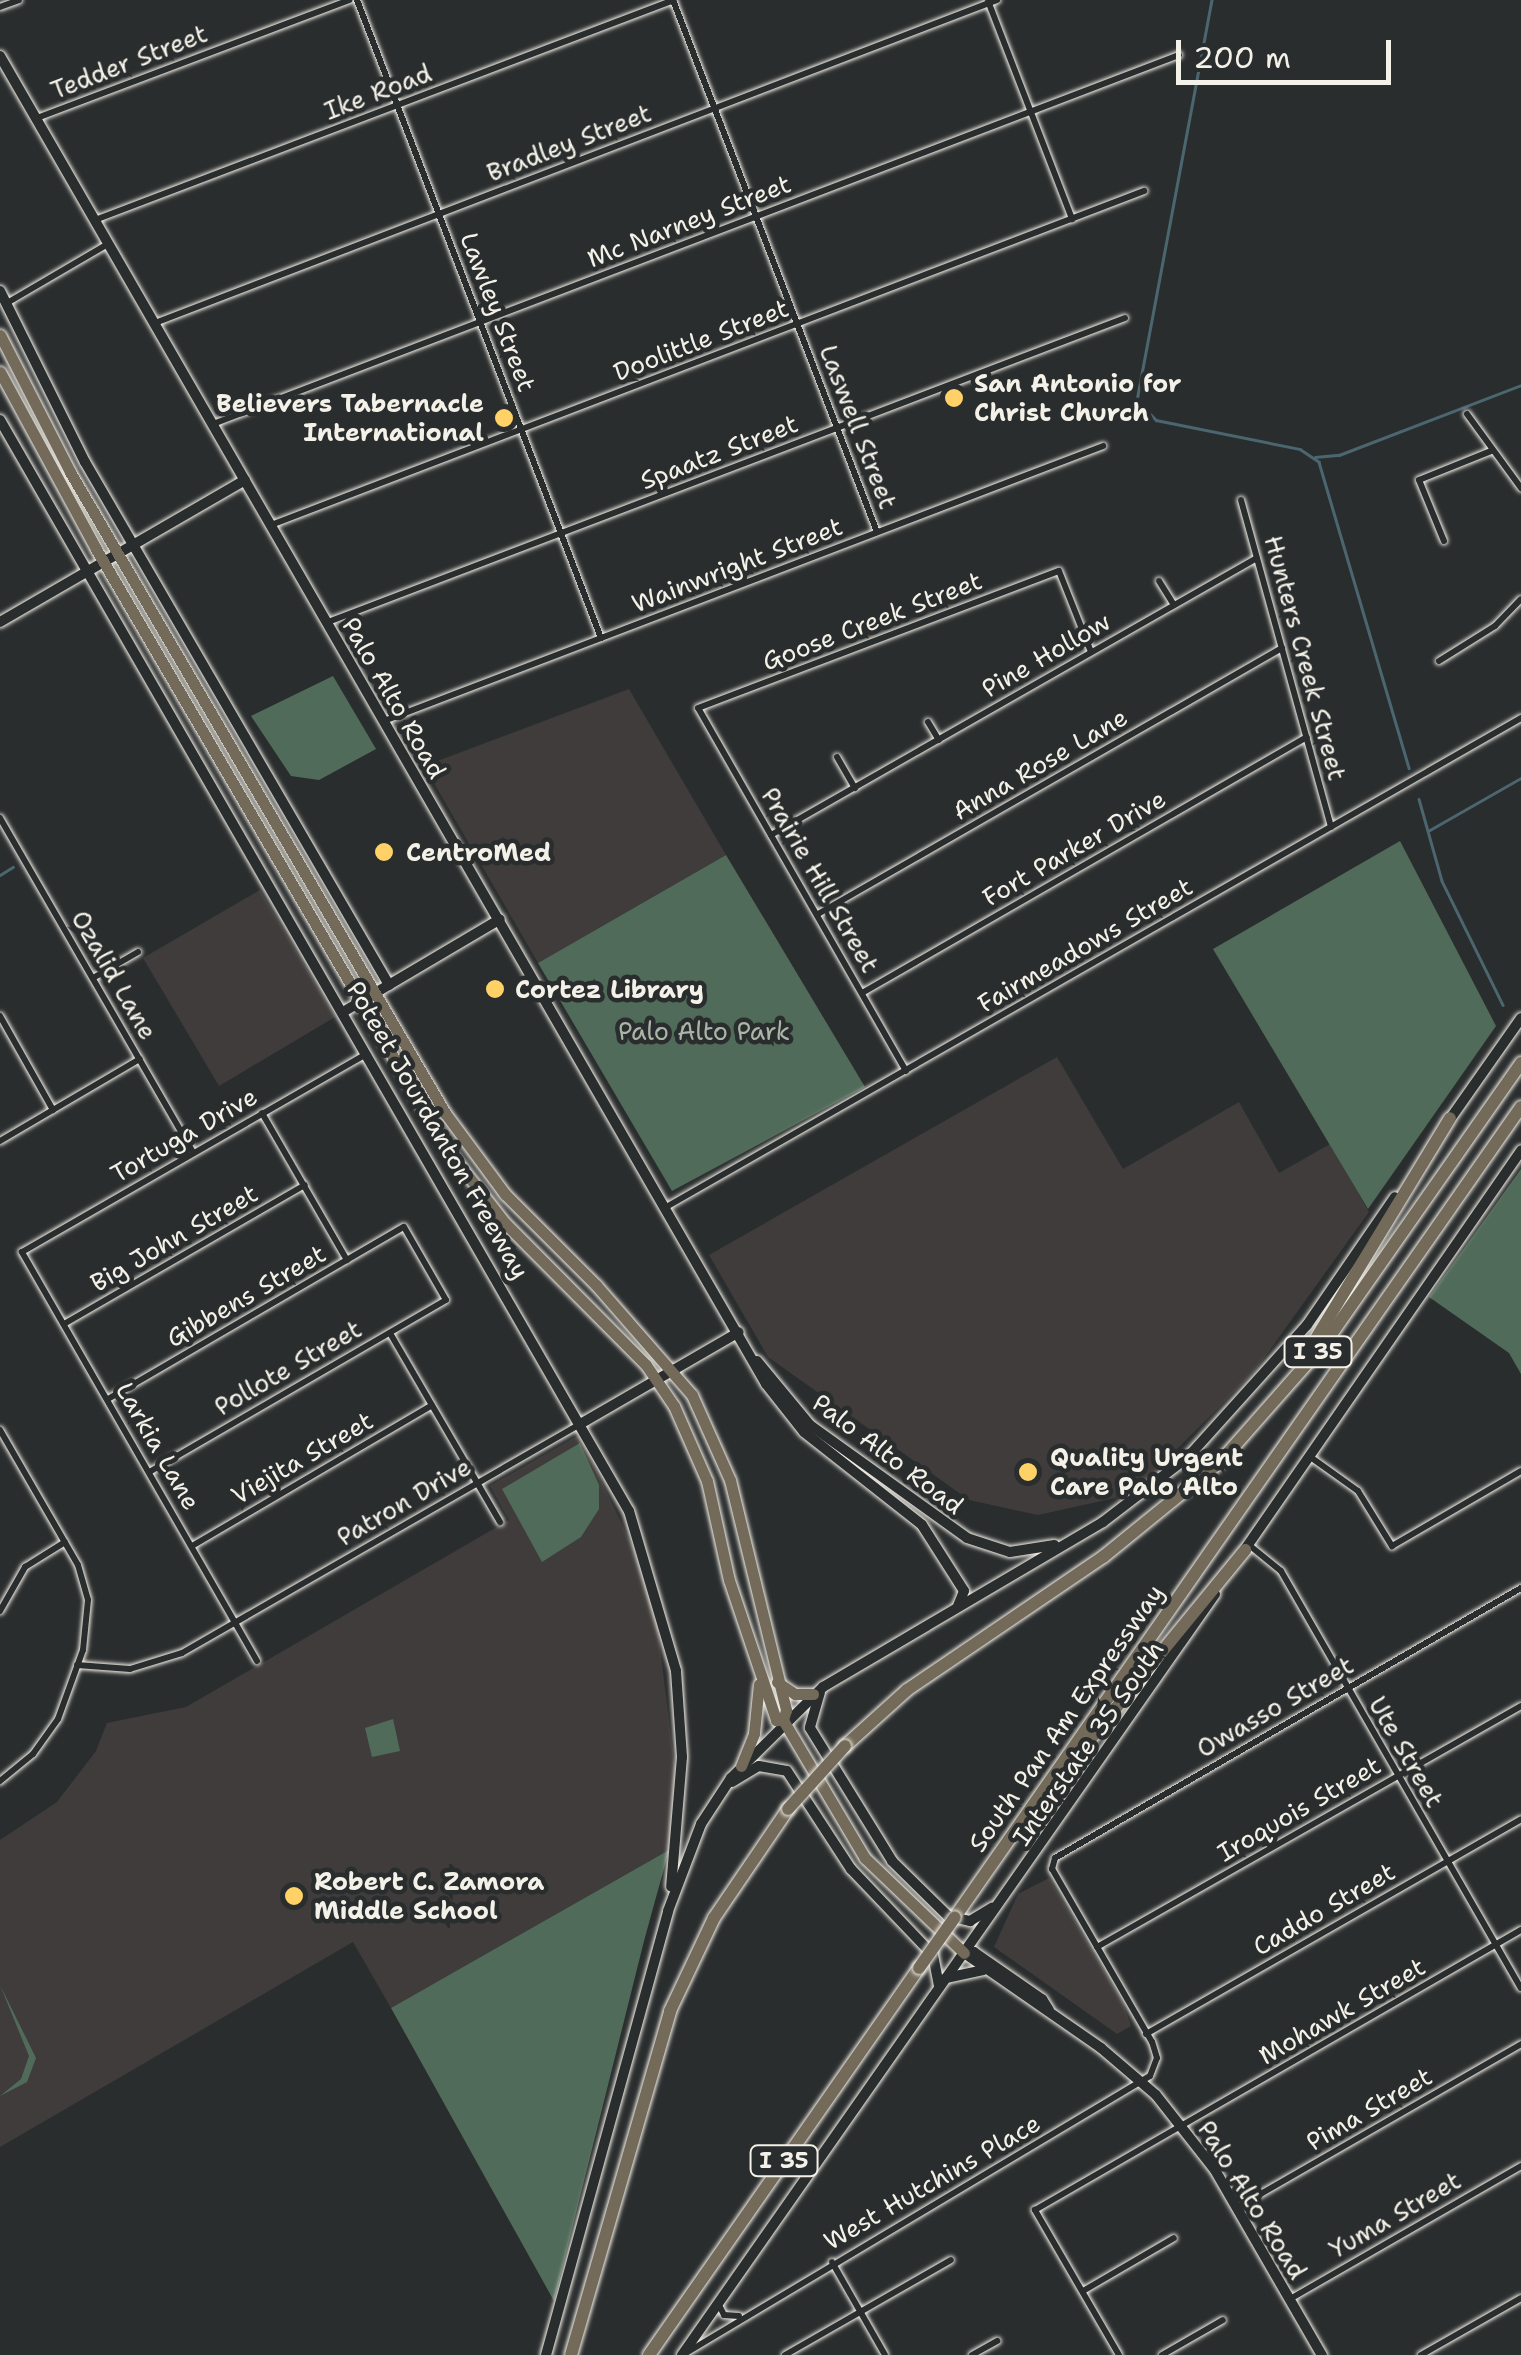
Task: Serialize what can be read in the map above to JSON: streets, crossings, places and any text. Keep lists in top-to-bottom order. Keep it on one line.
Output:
{"streets":{"highway":["I 35","South Pan Am Expressway"],"main road":["Poteet Jourdanton Freeway"],"street":["Tedder Street","Ike Road","Bradley Street","Mc Narney Street","Lawley Street","Doolittle Street","Laswell Street","Spaatz Street","Wainwright Street","Goose Creek Street","Pine Hollow","Hunters Creek Street","Palo Alto Road","Anna Rose Lane","Fort Parker Drive","Prairie Hill Street","Fairmeadows Street","Ozalid Lane","Tortuga Drive","Big John Street","Gibbens Street","Pollote Street","Larkia Lane","Viejita Street","Patron Drive","Owasso Street","Interstate 35 South","Ute Street","Iroquois Street","Caddo Street","Mohawk Street","Pima Street","West Hutchins Place","Yuma Street"]},"crossings":[["Tedder Street","Lawley Street"],["Tedder Street","Palo Alto Road"],["Ike Road","Lawley Street"],["Ike Road","Laswell Street"],["Ike Road","Palo Alto Road"],["Bradley Street","Lawley Street"],["Bradley Street","Laswell Street"],["Bradley Street","Palo Alto Road"],["Mc Narney Street","Lawley Street"],["Mc Narney Street","Laswell Street"],["Mc Narney Street","Palo Alto Road"],["Lawley Street","Doolittle Street"],["Lawley Street","Spaatz Street"],["Lawley Street","Wainwright Street"],["Doolittle Street","Laswell Street"],["Doolittle Street","Palo Alto Road"],["Laswell Street","Spaatz Street"],["Laswell Street","Wainwright Street"],["Spaatz Street","Palo Alto Road"],["Wainwright Street","Palo Alto Road"],["Goose Creek Street","Pine Hollow"],["Goose Creek Street","Prairie Hill Street"],["Pine Hollow","Hunters Creek Street"],["Pine Hollow","Prairie Hill Street"],["Hunters Creek Street","Anna Rose Lane"],["Hunters Creek Street","Fort Parker Drive"],["Hunters Creek Street","Fairmeadows Street"],["Palo Alto Road","Fairmeadows Street"],["Palo Alto Road","Poteet Jourdanton Freeway"],["Palo Alto Road","Patron Drive"],["Palo Alto Road","Mohawk Street"],["Palo Alto Road","Pima Street"],["Palo Alto Road","West Hutchins Place"],["Palo Alto Road","Yuma Street"],["Anna Rose Lane","Prairie Hill Street"],["Fort Parker Drive","Prairie Hill Street"],["Prairie Hill Street","Fairmeadows Street"],["Ozalid Lane","Tortuga Drive"],["Poteet Jourdanton Freeway","Tortuga Drive"],["Poteet Jourdanton Freeway","Patron Drive"],["Poteet Jourdanton Freeway","Interstate 35 South"],["Poteet Jourdanton Freeway","West Hutchins Place"],["Tortuga Drive","Larkia Lane"],["Big John Street","Larkia Lane"],["Gibbens Street","Pollote Street"],["Gibbens Street","Larkia Lane"],["Pollote Street","Larkia Lane"],["Larkia Lane","Viejita Street"],["Larkia Lane","Patron Drive"],["Owasso Street","Ute Street"],["Owasso Street","Iroquois Street"],["Interstate 35 South","Ute Street"],["Interstate 35 South","West Hutchins Place"],["Ute Street","Iroquois Street"],["Ute Street","Caddo Street"],["Ute Street","Mohawk Street"]],"parks":["Palo Alto Park"],"places":["San Antonio for Christ Church","Believers Tabernacle International","CentroMed","Cortez Library","Quality Urgent Care Palo Alto","Robert C. Zamora Middle School"],"scale_bar":"200 m"}
